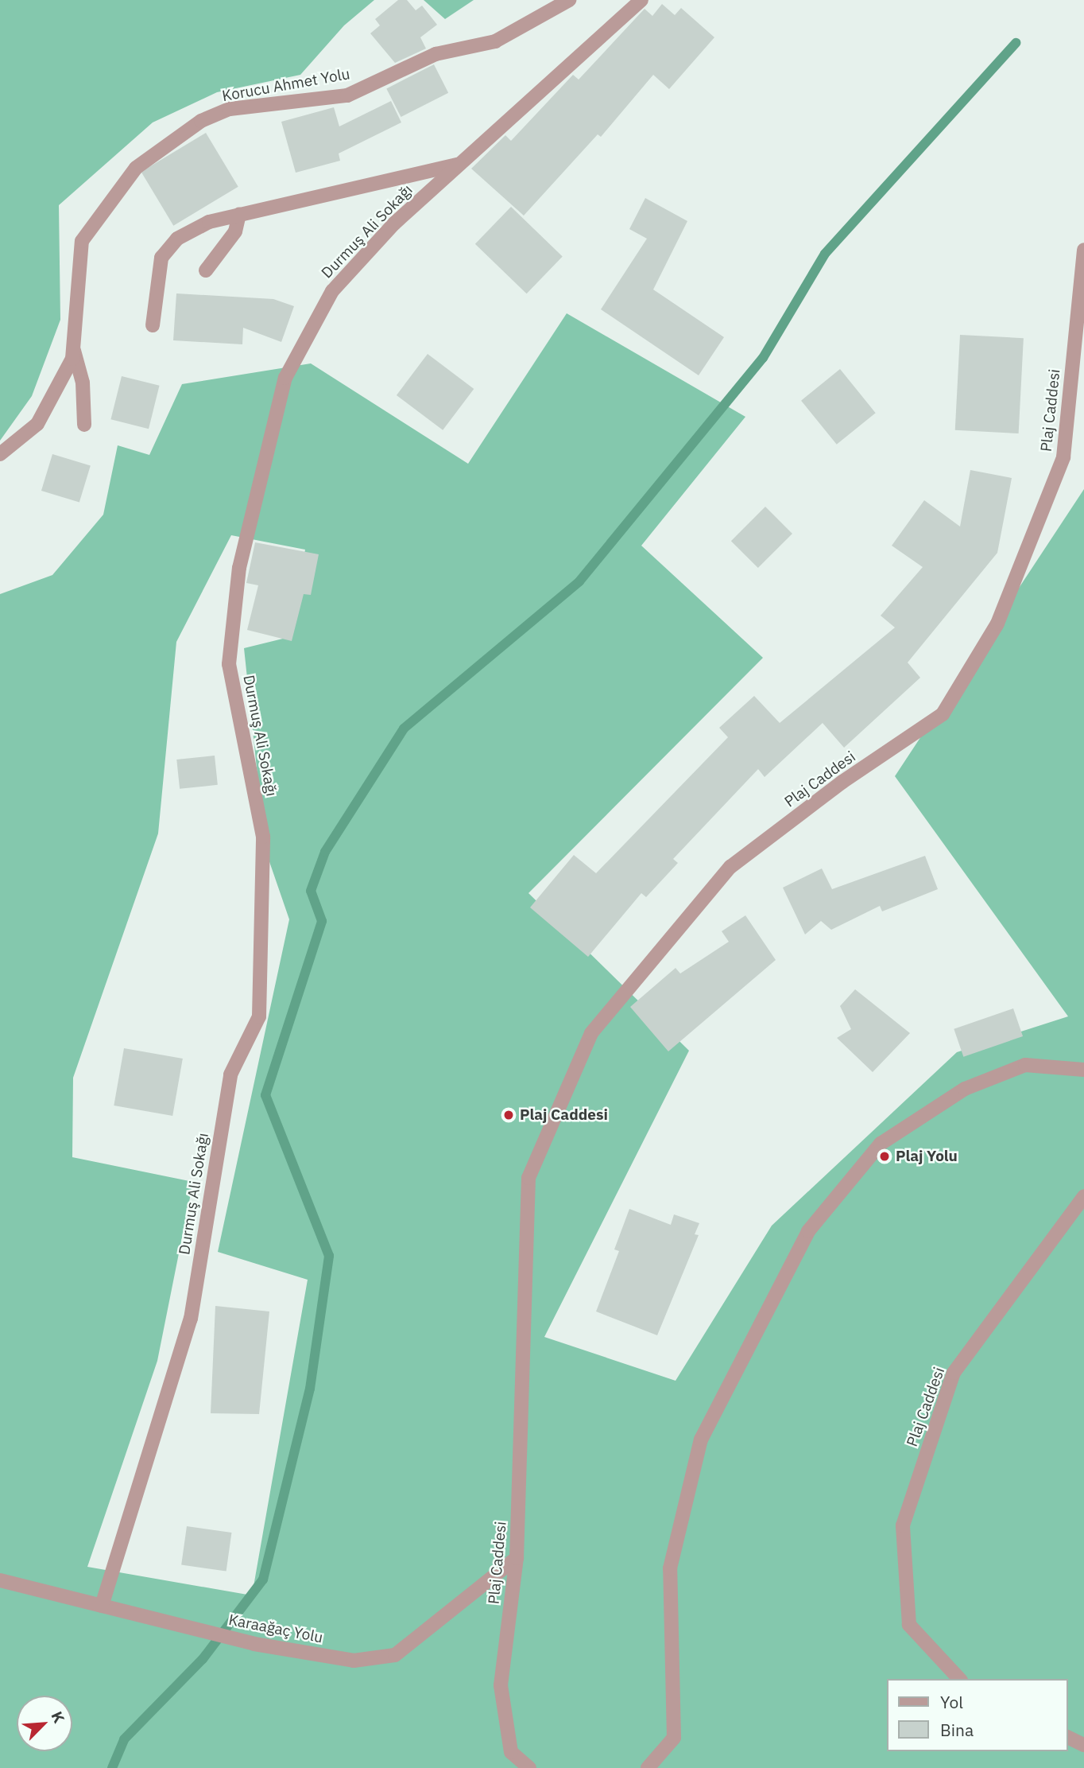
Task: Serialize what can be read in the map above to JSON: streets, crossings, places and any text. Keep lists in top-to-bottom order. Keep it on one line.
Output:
{"streets":{"street":["Korucu Ahmet Yolu","Durmuş Ali Sokağı","Plaj Caddesi","Karaağaç Yolu"]},"crossings":[["Durmuş Ali Sokağı","Karaağaç Yolu"],["Plaj Caddesi","Karaağaç Yolu"]],"places":["Plaj Caddesi","Plaj Yolu"],"legend":["Yol","Bina"],"north":"top right"}
